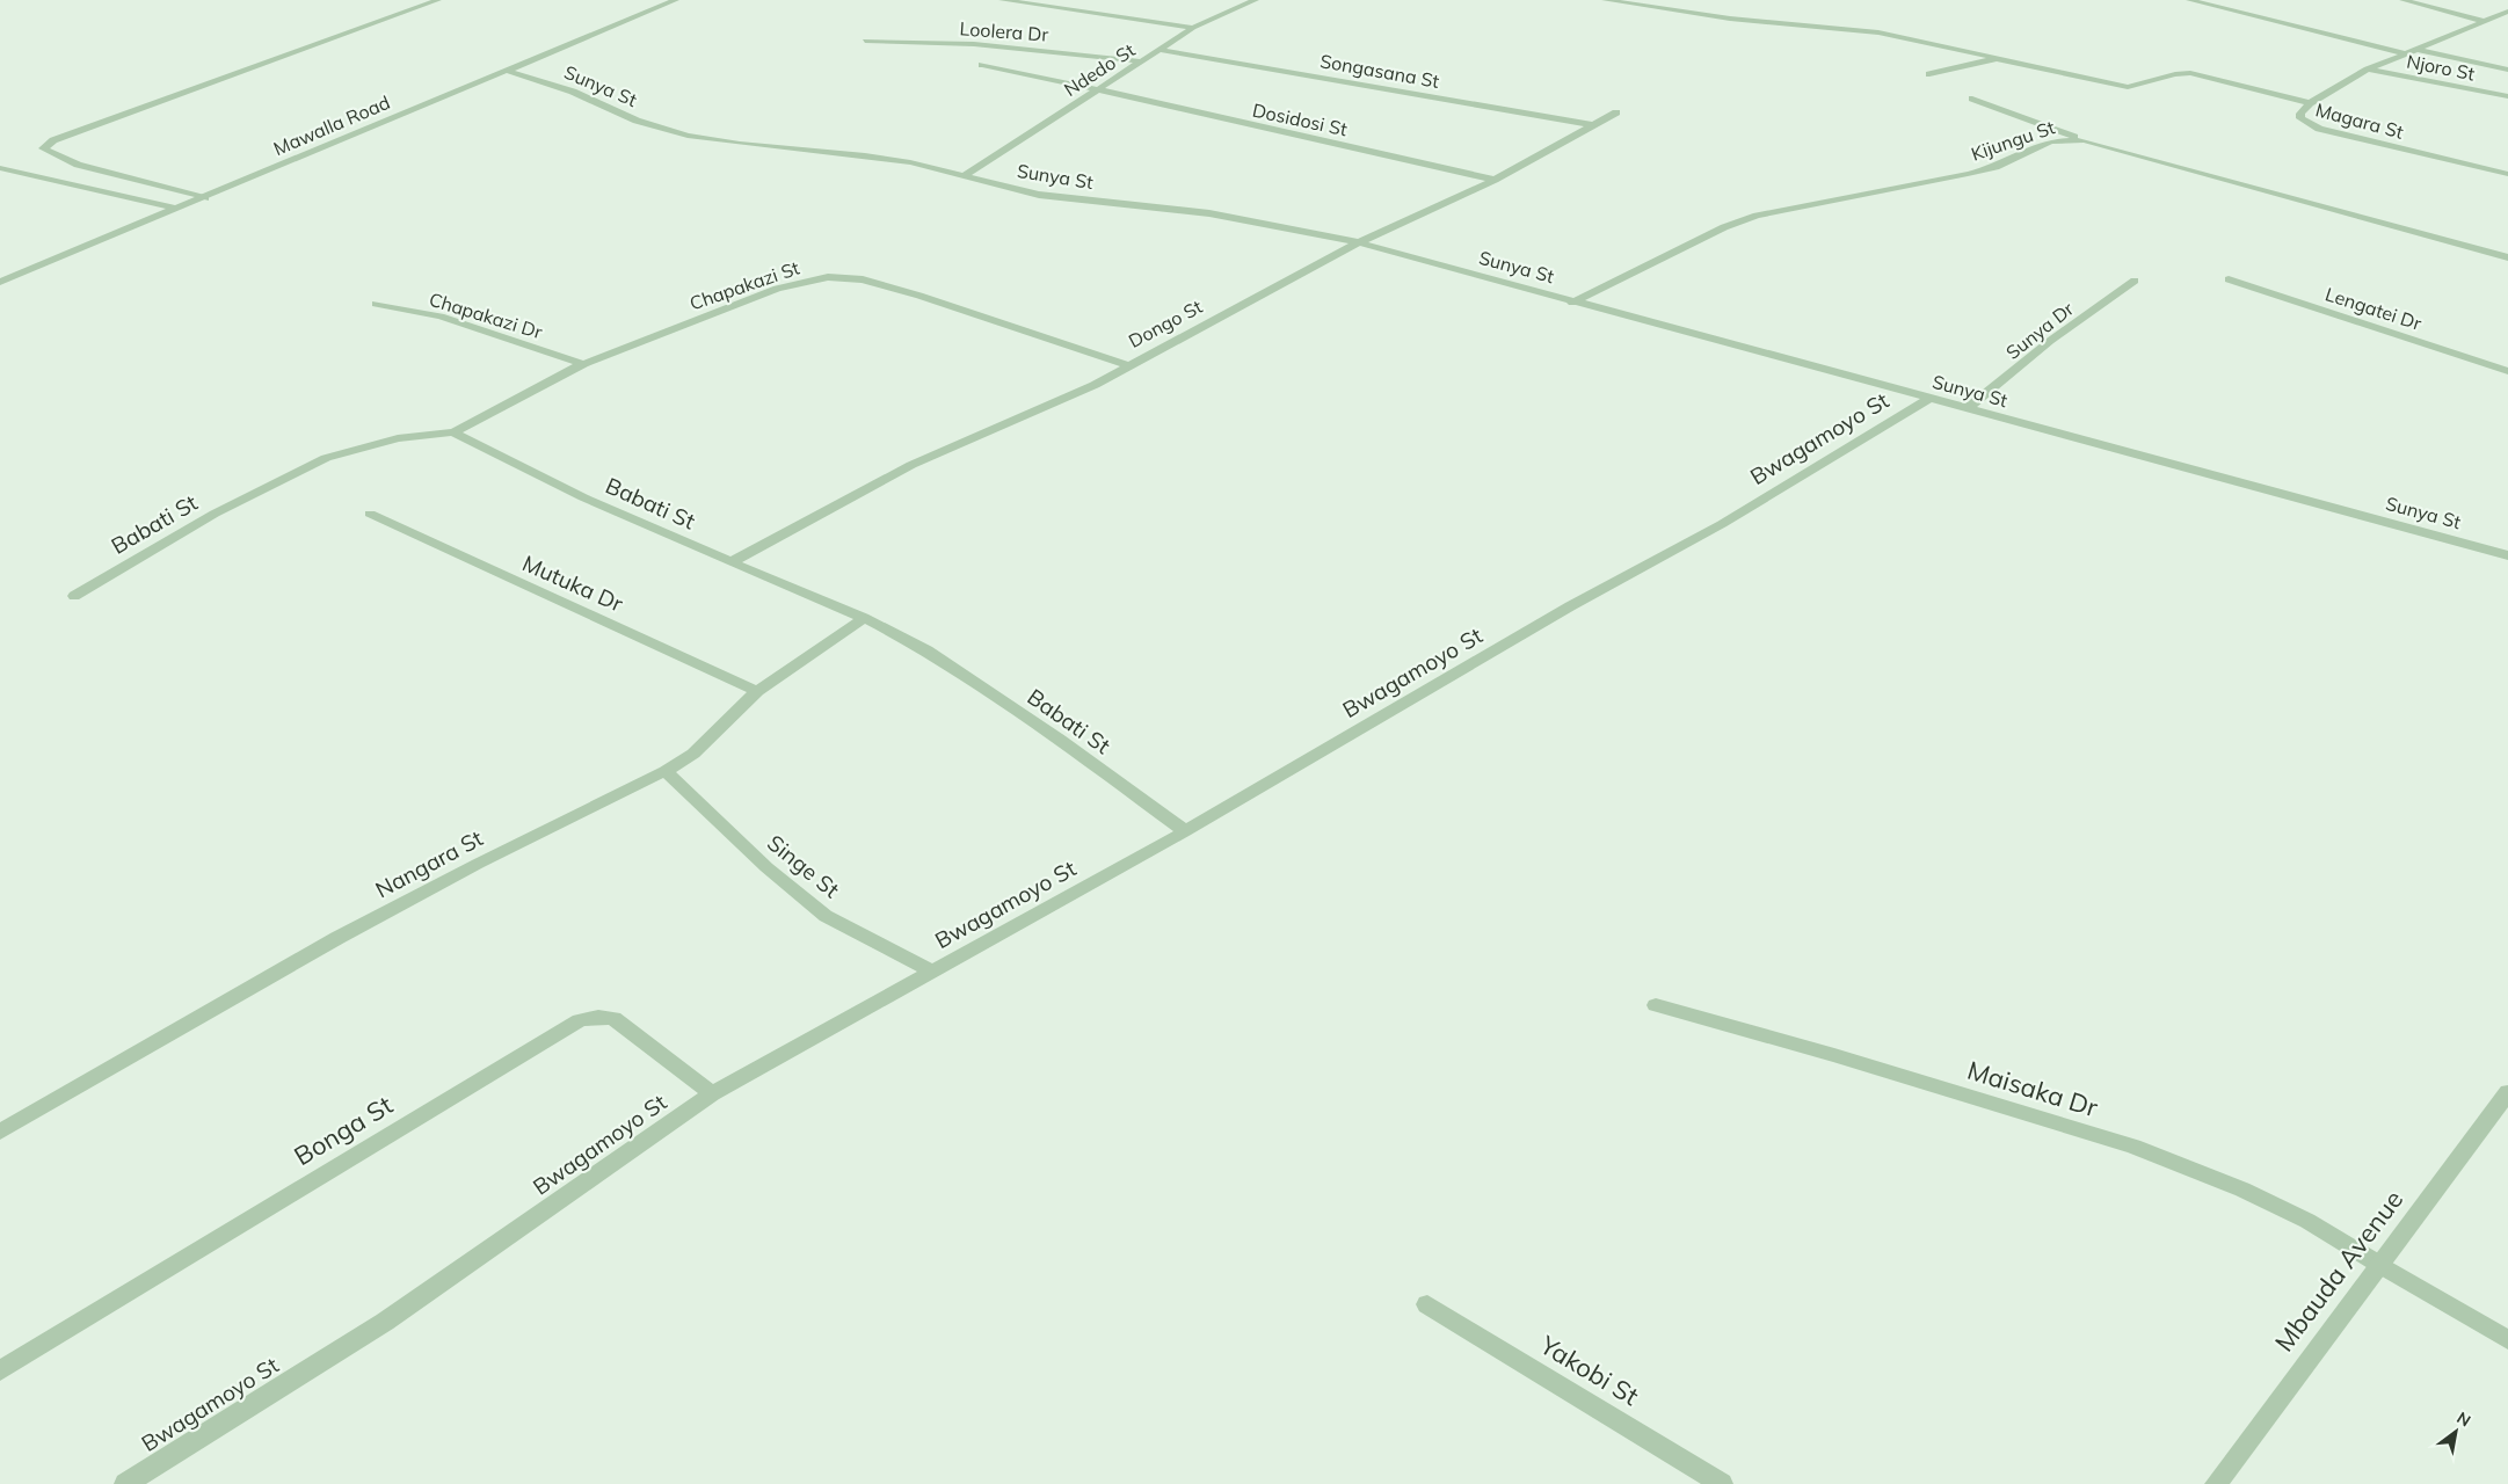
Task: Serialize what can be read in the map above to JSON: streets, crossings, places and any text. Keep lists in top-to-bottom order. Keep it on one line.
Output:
{"streets":{"street":["Loolera Dr","Njoro St","Ndedo St","Songasana St","Sunya St","Dosidosi St","Magara St","Mawalla Road","Kijungu St","Chapakazi St","Lengatei Dr","Chapakazi Dr","Dongo St","Sunya Dr","Bwagamoyo St","Babati St","Mutuka Dr","Nangara St","Singe St","Maisaka Dr","Bonga St","Mbauda Avenue","Yakobi St"]},"crossings":[["Loolera Dr","Ndedo St"],["Njoro St","Magara St"],["Ndedo St","Songasana St"],["Ndedo St","Sunya St"],["Ndedo St","Dosidosi St"],["Songasana St","Dongo St"],["Sunya St","Mawalla Road"],["Sunya St","Kijungu St"],["Sunya St","Dongo St"],["Sunya St","Sunya Dr"],["Sunya St","Bwagamoyo St"],["Dosidosi St","Dongo St"],["Chapakazi St","Chapakazi Dr"],["Chapakazi St","Dongo St"],["Chapakazi St","Babati St"],["Dongo St","Babati St"],["Bwagamoyo St","Babati St"],["Bwagamoyo St","Singe St"],["Bwagamoyo St","Bonga St"],["Babati St","Nangara St"],["Mutuka Dr","Nangara St"],["Nangara St","Singe St"],["Maisaka Dr","Mbauda Avenue"]],"north":"top right"}
